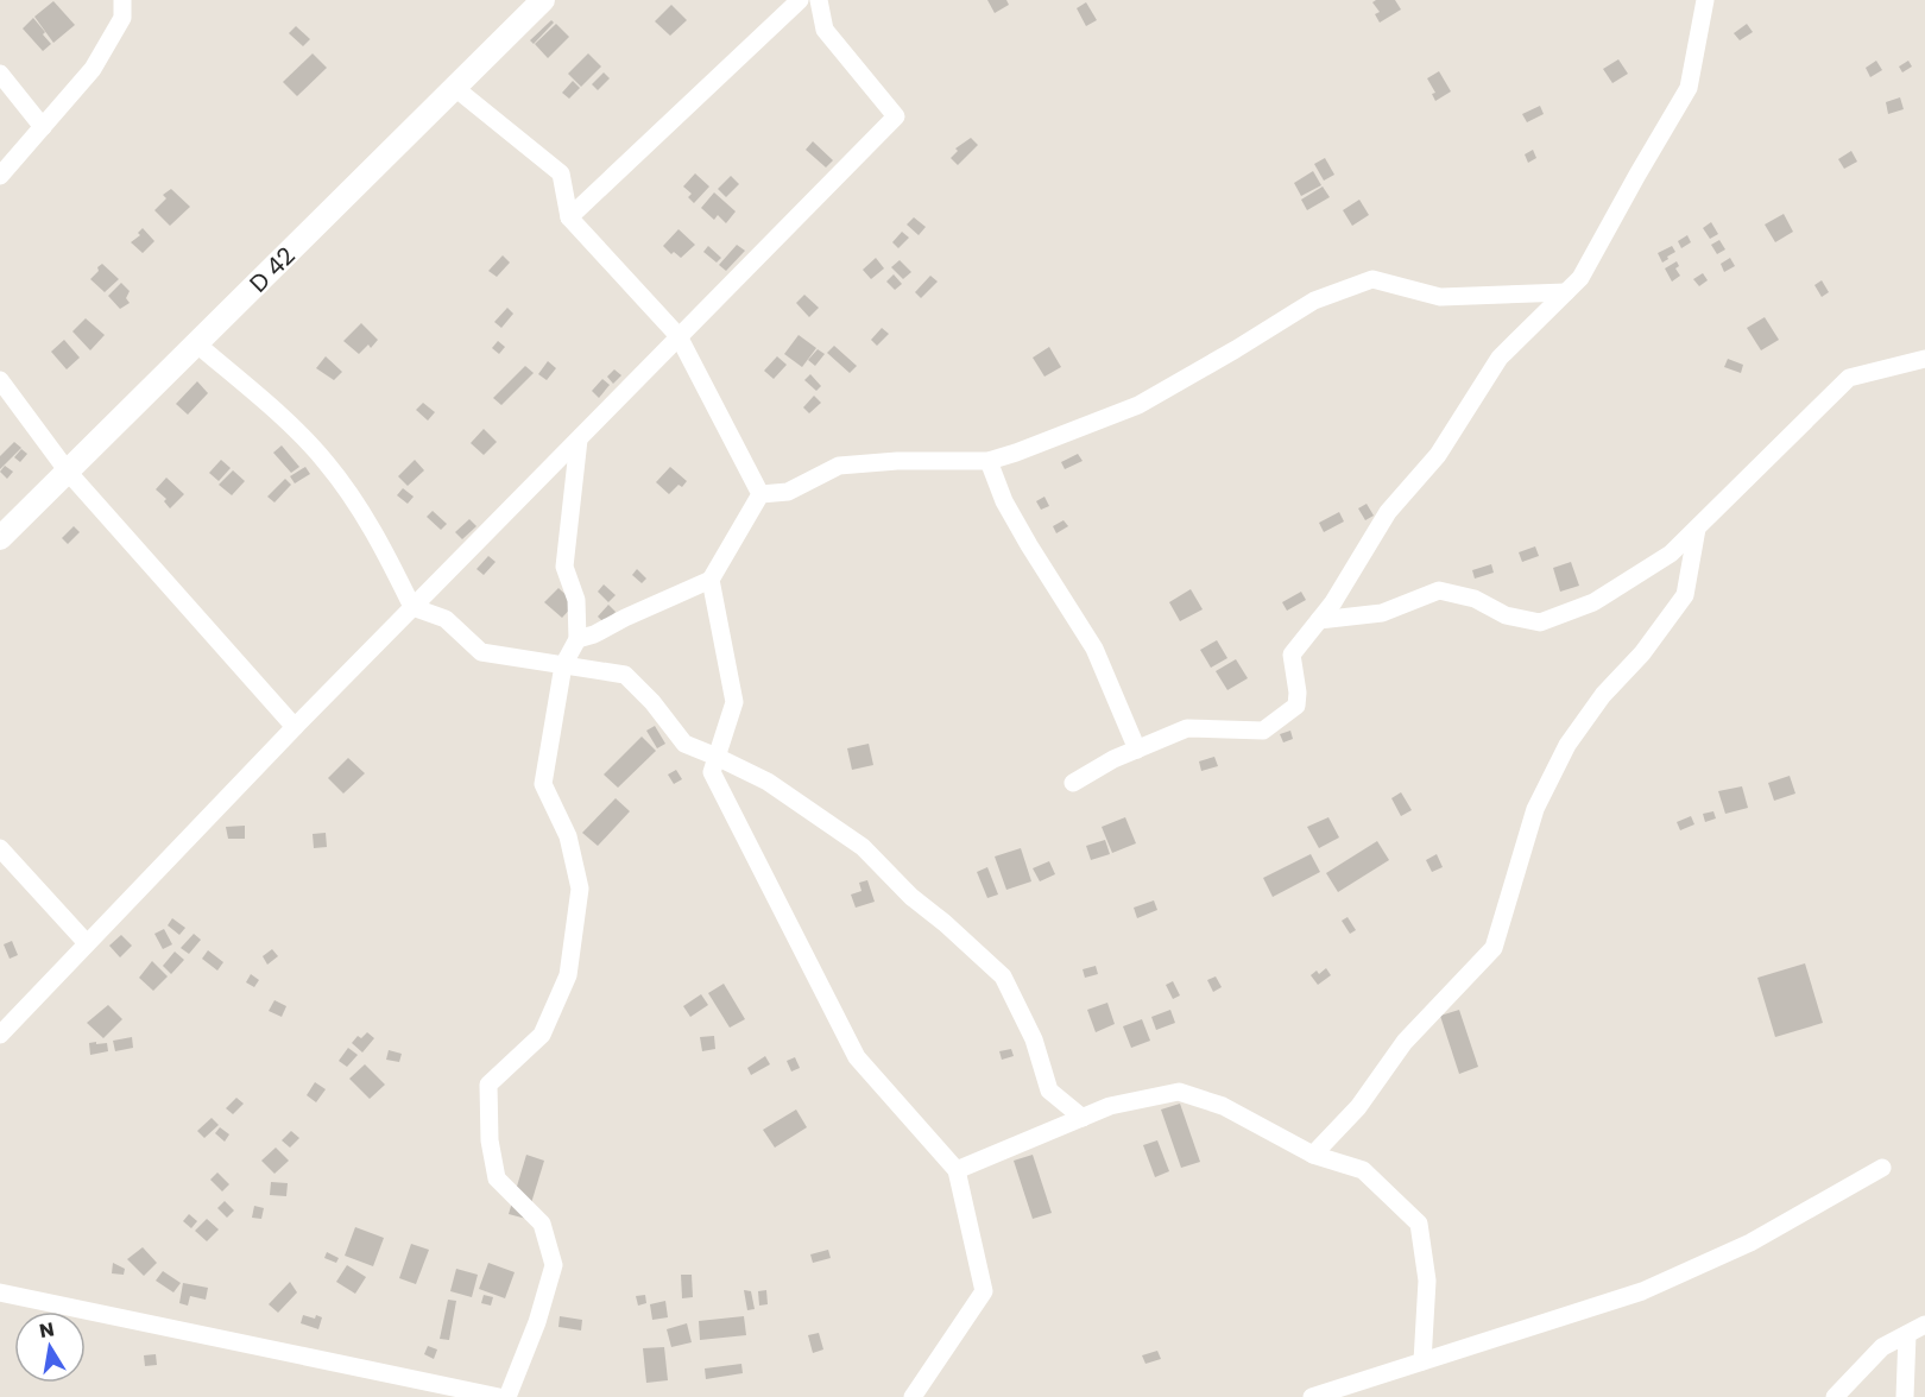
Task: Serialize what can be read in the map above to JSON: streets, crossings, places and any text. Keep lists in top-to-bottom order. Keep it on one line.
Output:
{"streets":{"street":["D 42"]},"north":"top"}
